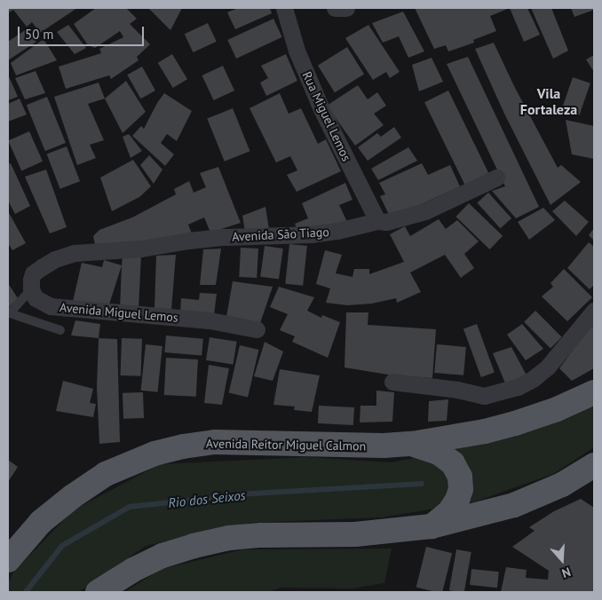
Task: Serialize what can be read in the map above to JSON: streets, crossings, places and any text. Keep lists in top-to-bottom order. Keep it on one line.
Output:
{"streets":{"main road":["Avenida Reitor Miguel Calmon"],"street":["Rua Miguel Lemos","Avenida São Tiago","Avenida Miguel Lemos"]},"crossings":[["Rua Miguel Lemos","Avenida São Tiago"],["Avenida São Tiago","Avenida Miguel Lemos"]],"districts":["Vila Fortaleza"],"water":["Rio dos Seixos"],"scale_bar":"50 m","north":"bottom"}
